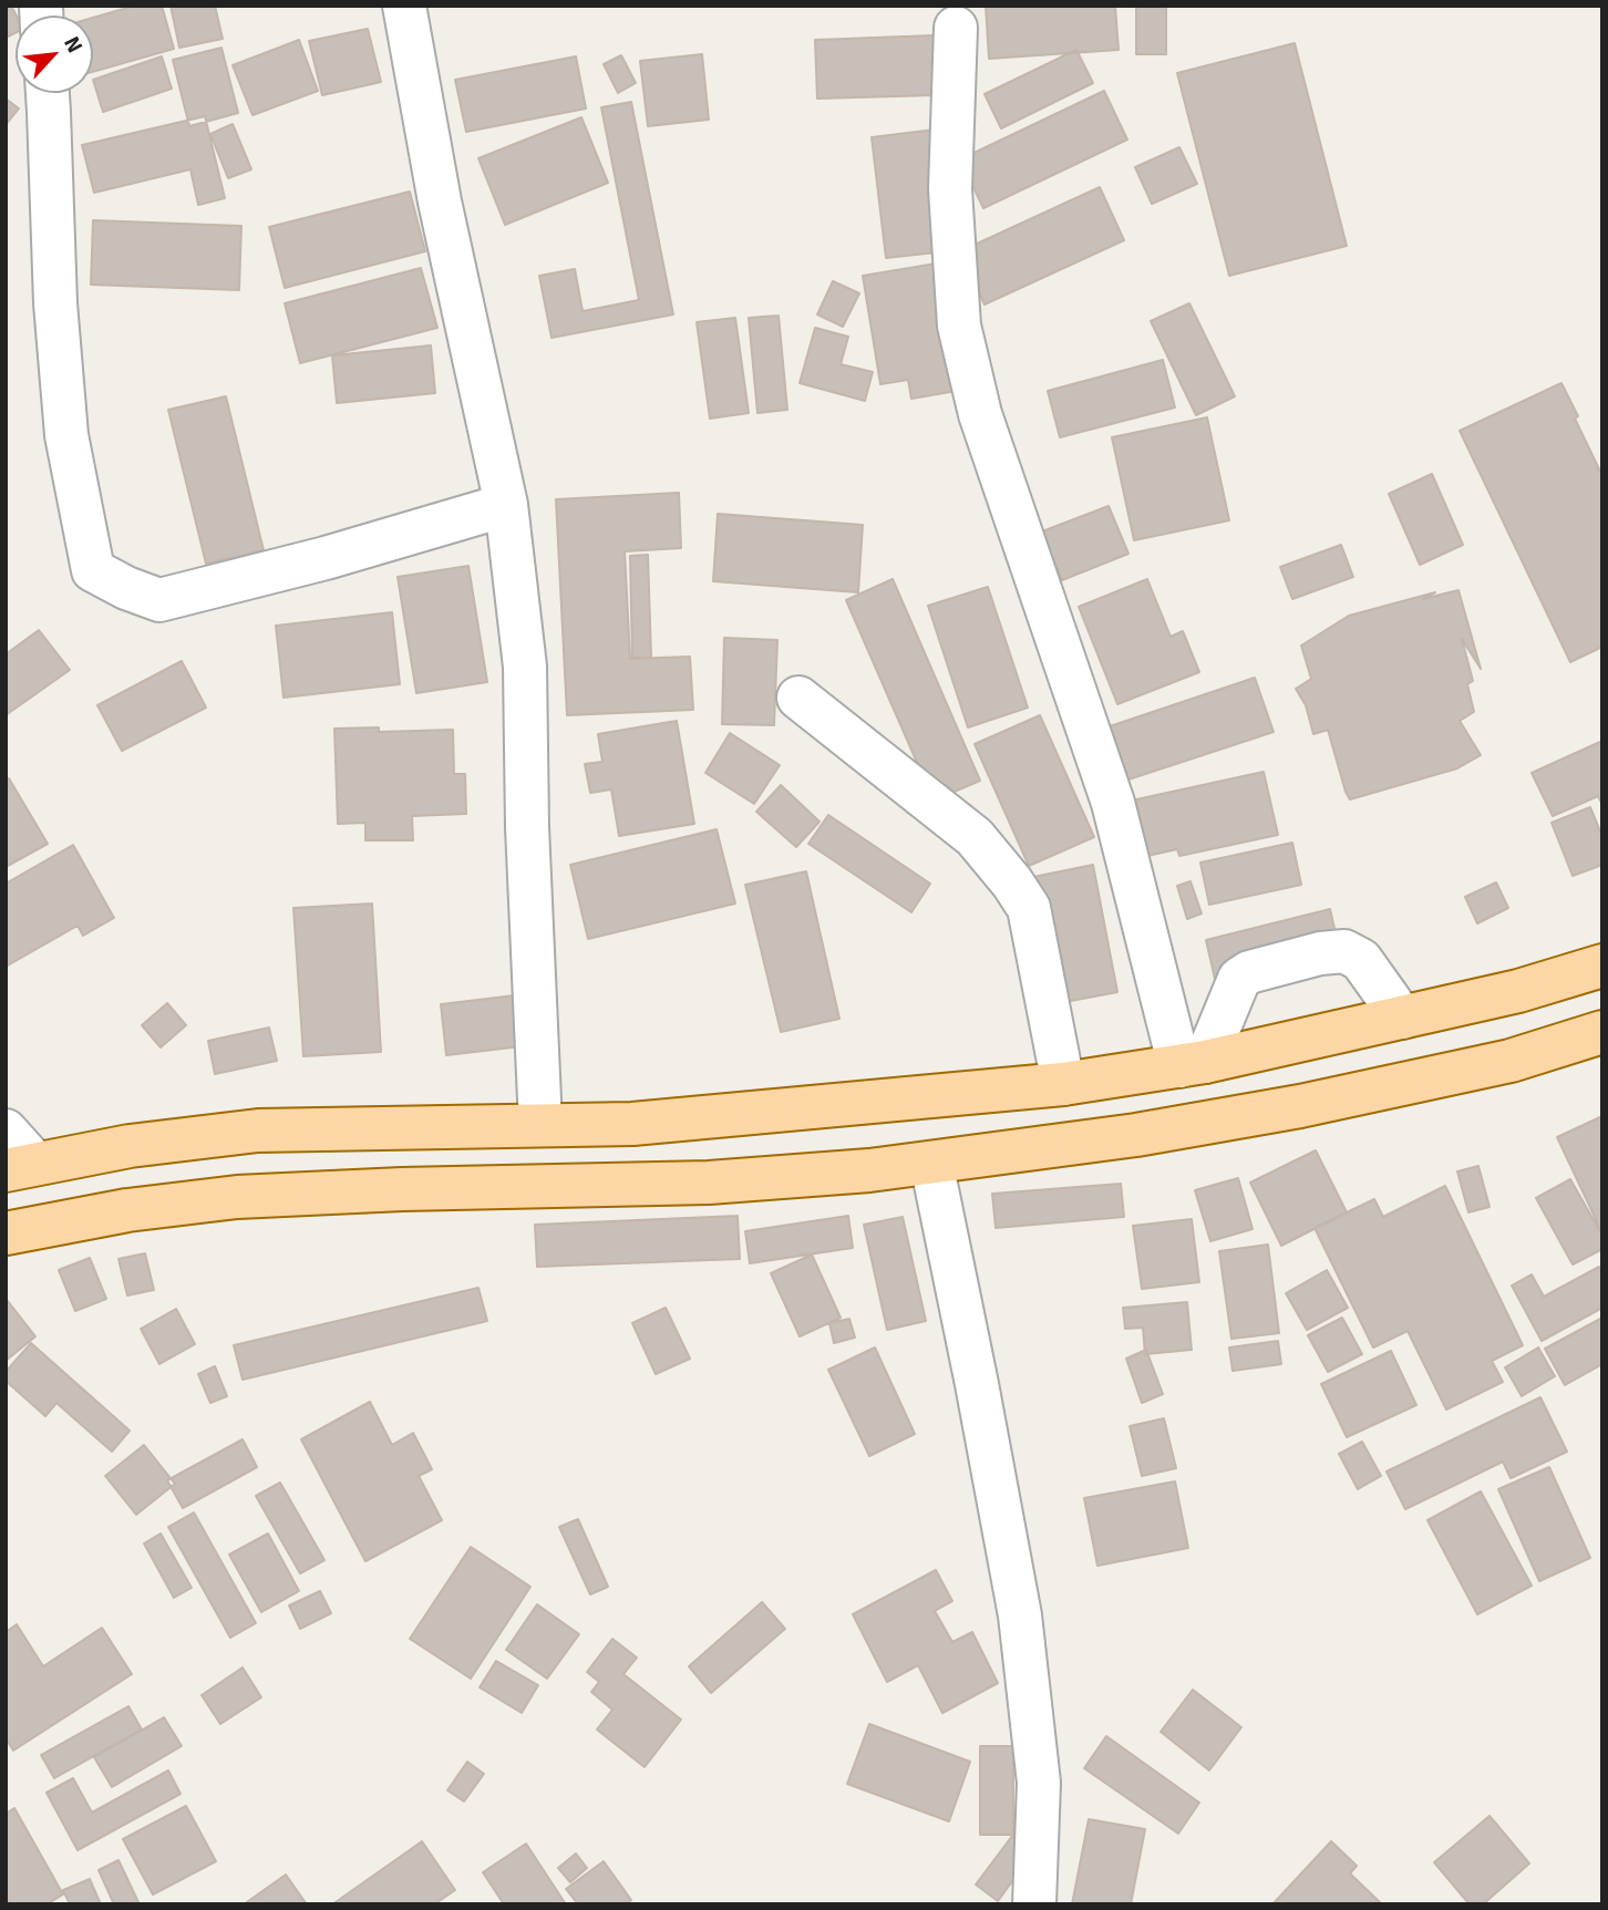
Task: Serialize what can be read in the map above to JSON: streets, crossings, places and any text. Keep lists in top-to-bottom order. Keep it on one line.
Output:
{"north":"top right"}
